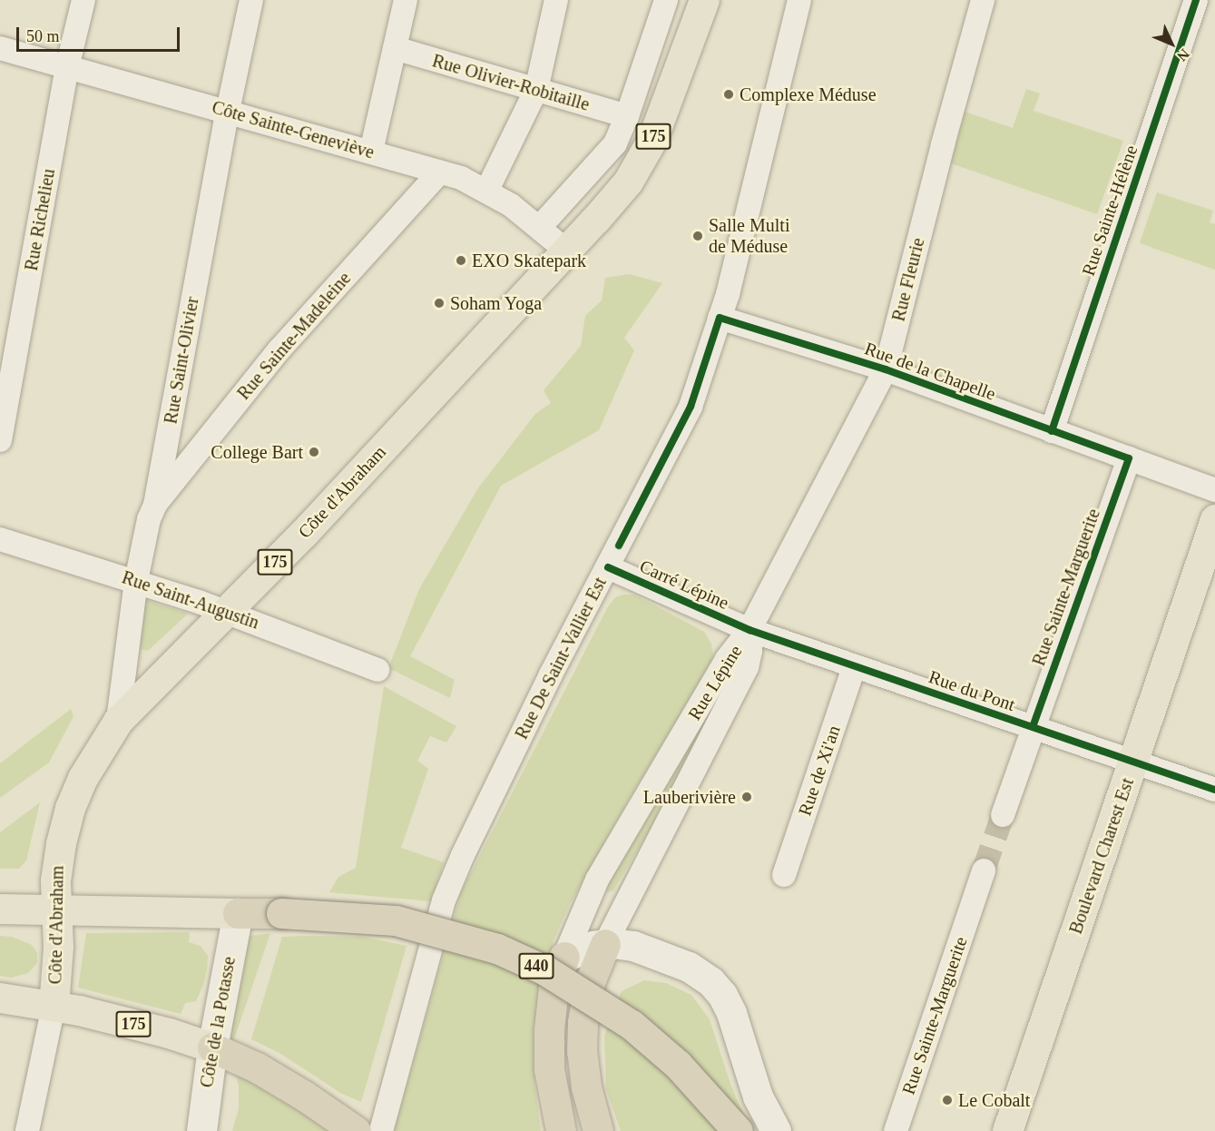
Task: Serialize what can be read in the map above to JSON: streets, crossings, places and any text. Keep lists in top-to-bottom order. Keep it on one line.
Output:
{"streets":{"highway":["440"],"main road":["175","Côte d'Abraham","Boulevard Charest Est","Côte de la Potasse"],"street":["Rue Olivier-Robitaille","Côte Sainte-Geneviève","Rue Sainte-Hélène","Rue Richelieu","Rue Fleurie","Rue Sainte-Madeleine","Rue Saint-Olivier","Rue de la Chapelle","Carré Lépine","Rue Sainte-Marguerite","Rue Saint-Augustin","Rue De Saint-Vallier Est","Rue Lépine","Rue du Pont","Rue de Xi'an"]},"crossings":[["Côte Sainte-Geneviève","Rue Richelieu"],["Côte Sainte-Geneviève","Rue Sainte-Madeleine"],["Côte Sainte-Geneviève","Rue Saint-Olivier"],["Côte Sainte-Geneviève","Côte d'Abraham"],["175","Côte d'Abraham"],["175","Côte de la Potasse"],["Rue Sainte-Hélène","Rue de la Chapelle"],["Rue Fleurie","Rue de la Chapelle"],["Rue Fleurie","Carré Lépine"],["Rue Fleurie","Rue Lépine"],["Rue Fleurie","Rue du Pont"],["Rue Sainte-Madeleine","Rue Saint-Olivier"],["Rue Saint-Olivier","Côte d'Abraham"],["Rue Saint-Olivier","Rue Saint-Augustin"],["Rue de la Chapelle","Rue Sainte-Marguerite"],["Rue de la Chapelle","Rue De Saint-Vallier Est"],["Côte d'Abraham","Rue Saint-Augustin"],["Carré Lépine","Rue De Saint-Vallier Est"],["Carré Lépine","Rue Lépine"],["Carré Lépine","Rue du Pont"],["Rue Sainte-Marguerite","Rue du Pont"],["Rue Lépine","Rue du Pont"],["Rue du Pont","Rue de Xi'an"],["Rue du Pont","Boulevard Charest Est"],["440","Côte de la Potasse"]],"places":["Complexe Méduse","Salle Multi de Méduse","EXO Skatepark","Soham Yoga","College Bart","Lauberivière","Le Cobalt"],"scale_bar":"50 m","north":"bottom right"}
